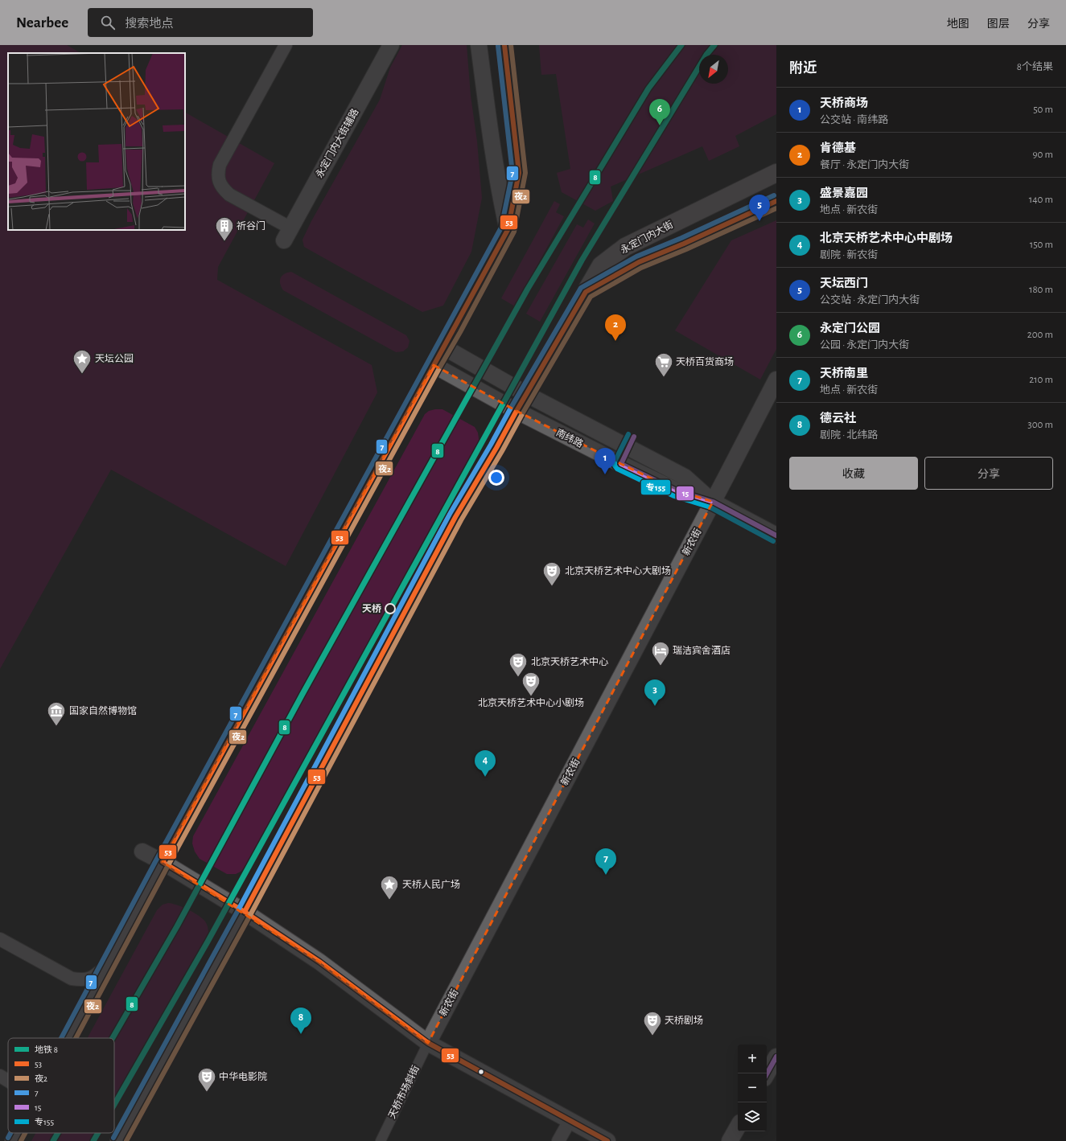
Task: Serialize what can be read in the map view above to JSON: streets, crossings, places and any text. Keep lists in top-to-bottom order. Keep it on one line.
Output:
{"streets":{"main road":["永定门内大街"],"street":["永定门内大街辅路","南纬路","新农街","天桥市场斜街"]},"crossings":[["永定门内大街","南纬路"],["南纬路","新农街"],["新农街","天桥市场斜街"]],"places":{"building":["祈谷门"],"place":["天坛公园","天桥人民广场"],"supermarket":["天桥百货商场"],"theatre":["北京天桥艺术中心大剧场","北京天桥艺术中心","北京天桥艺术中心小剧场","天桥剧场","中华电影院"],"other":["天桥"],"hotel":["瑞洁宾舍酒店"],"museum":["国家自然博物馆"]},"lines":["metro line 8","transit line 53","transit line 夜2","transit line 7","transit line 专155","transit line 15"],"legend":["地铁 8","53","夜2","7","15","专155"],"north":"bottom left","page":{"header":"Nearbee","search":"搜索地点","nav":["地图","图层","分享"],"heading":["附近","8个结果"],"list":[{"mark":"1","name":"天桥商场","note":"公交站 · 南纬路","value":"50 m"},{"mark":"2","name":"肯德基","note":"餐厅 · 永定门内大街","value":"90 m"},{"mark":"3","name":"盛景嘉园","note":"地点 · 新农街","value":"140 m"},{"mark":"4","name":"北京天桥艺术中心中剧场","note":"剧院 · 新农街","value":"150 m"},{"mark":"5","name":"天坛西门","note":"公交站 · 永定门内大街","value":"180 m"},{"mark":"6","name":"永定门公园","note":"公园 · 永定门内大街","value":"200 m"},{"mark":"7","name":"天桥南里","note":"地点 · 新农街","value":"210 m"},{"mark":"8","name":"德云社","note":"剧院 · 北纬路","value":"300 m"}],"pins":["6","5","2","1","3","4","7","8"],"buttons":["收藏","分享"],"map_buttons":["+","−"]}}
